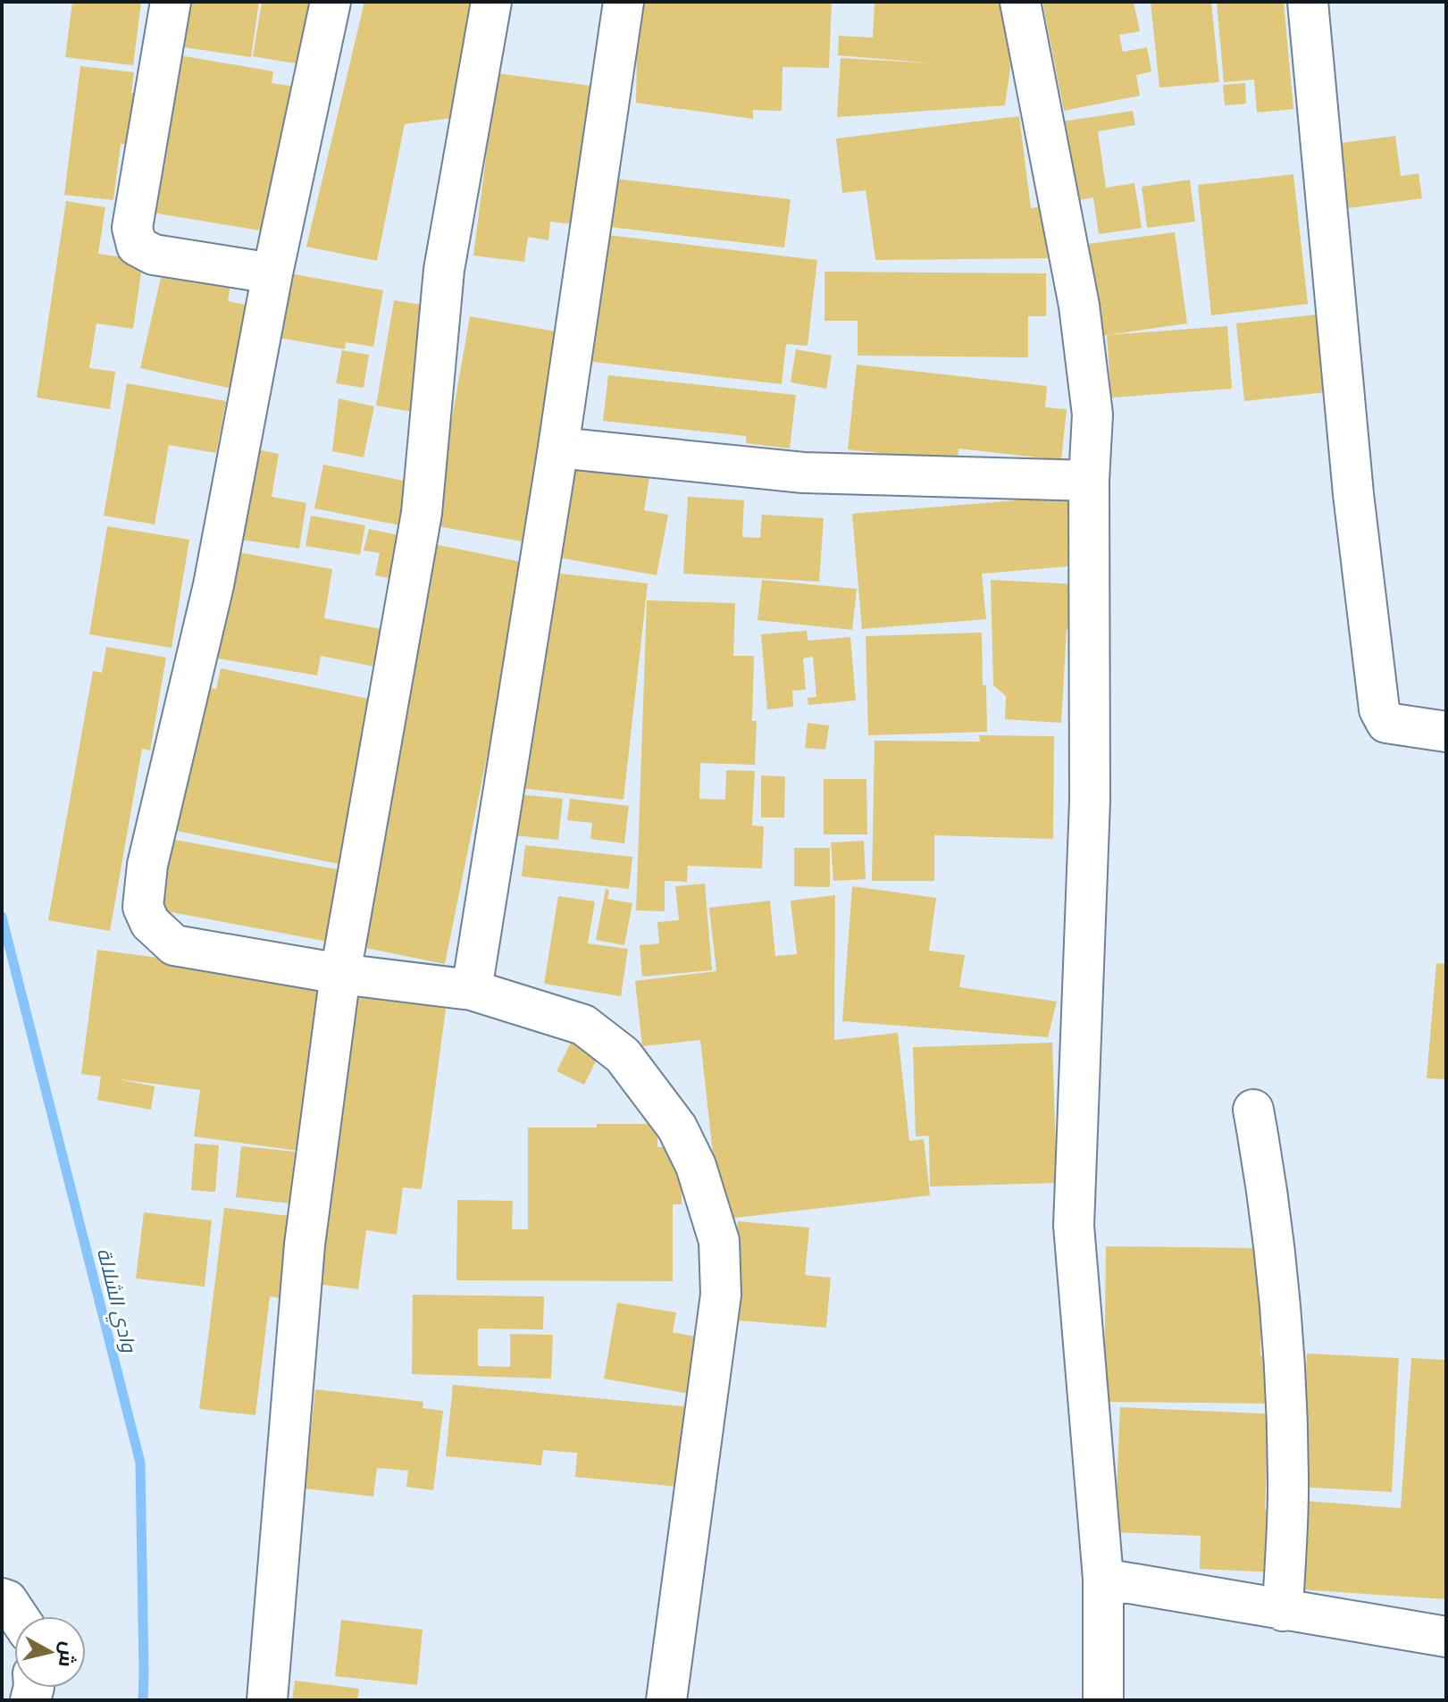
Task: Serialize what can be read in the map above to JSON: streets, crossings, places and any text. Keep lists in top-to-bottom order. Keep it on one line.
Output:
{"water":["وادي الشلالة"],"north":"right"}
